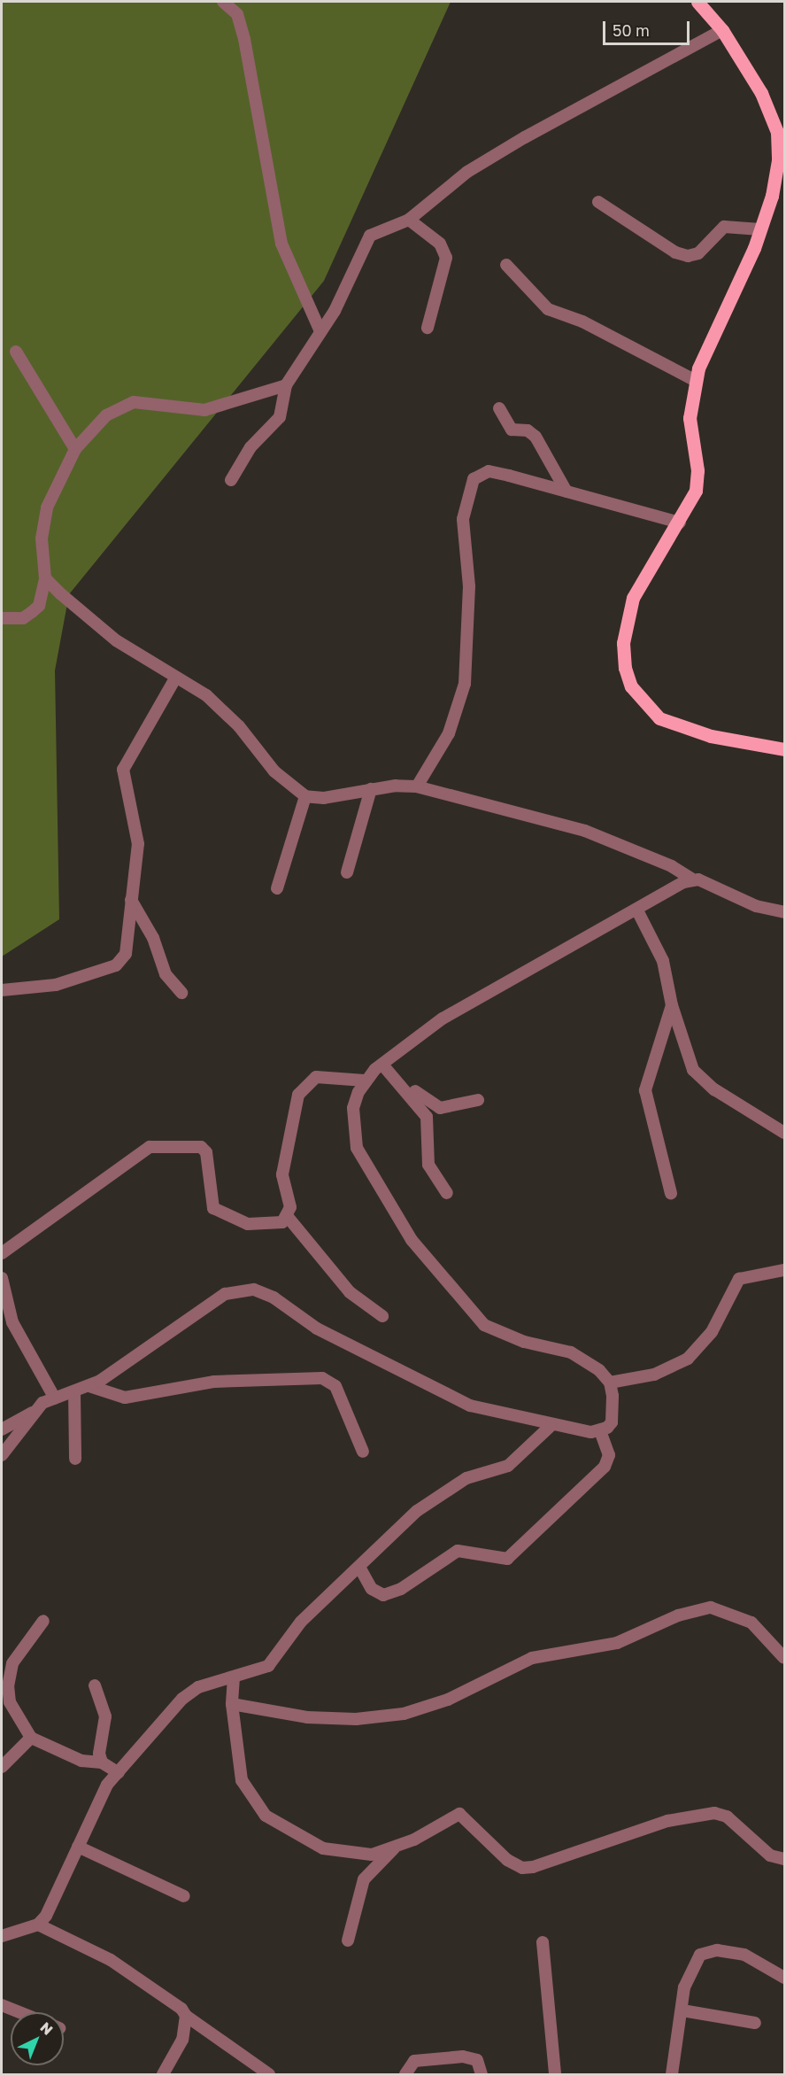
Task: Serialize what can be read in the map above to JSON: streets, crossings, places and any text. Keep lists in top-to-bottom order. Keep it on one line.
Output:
{"scale_bar":"50 m","north":"top right"}
